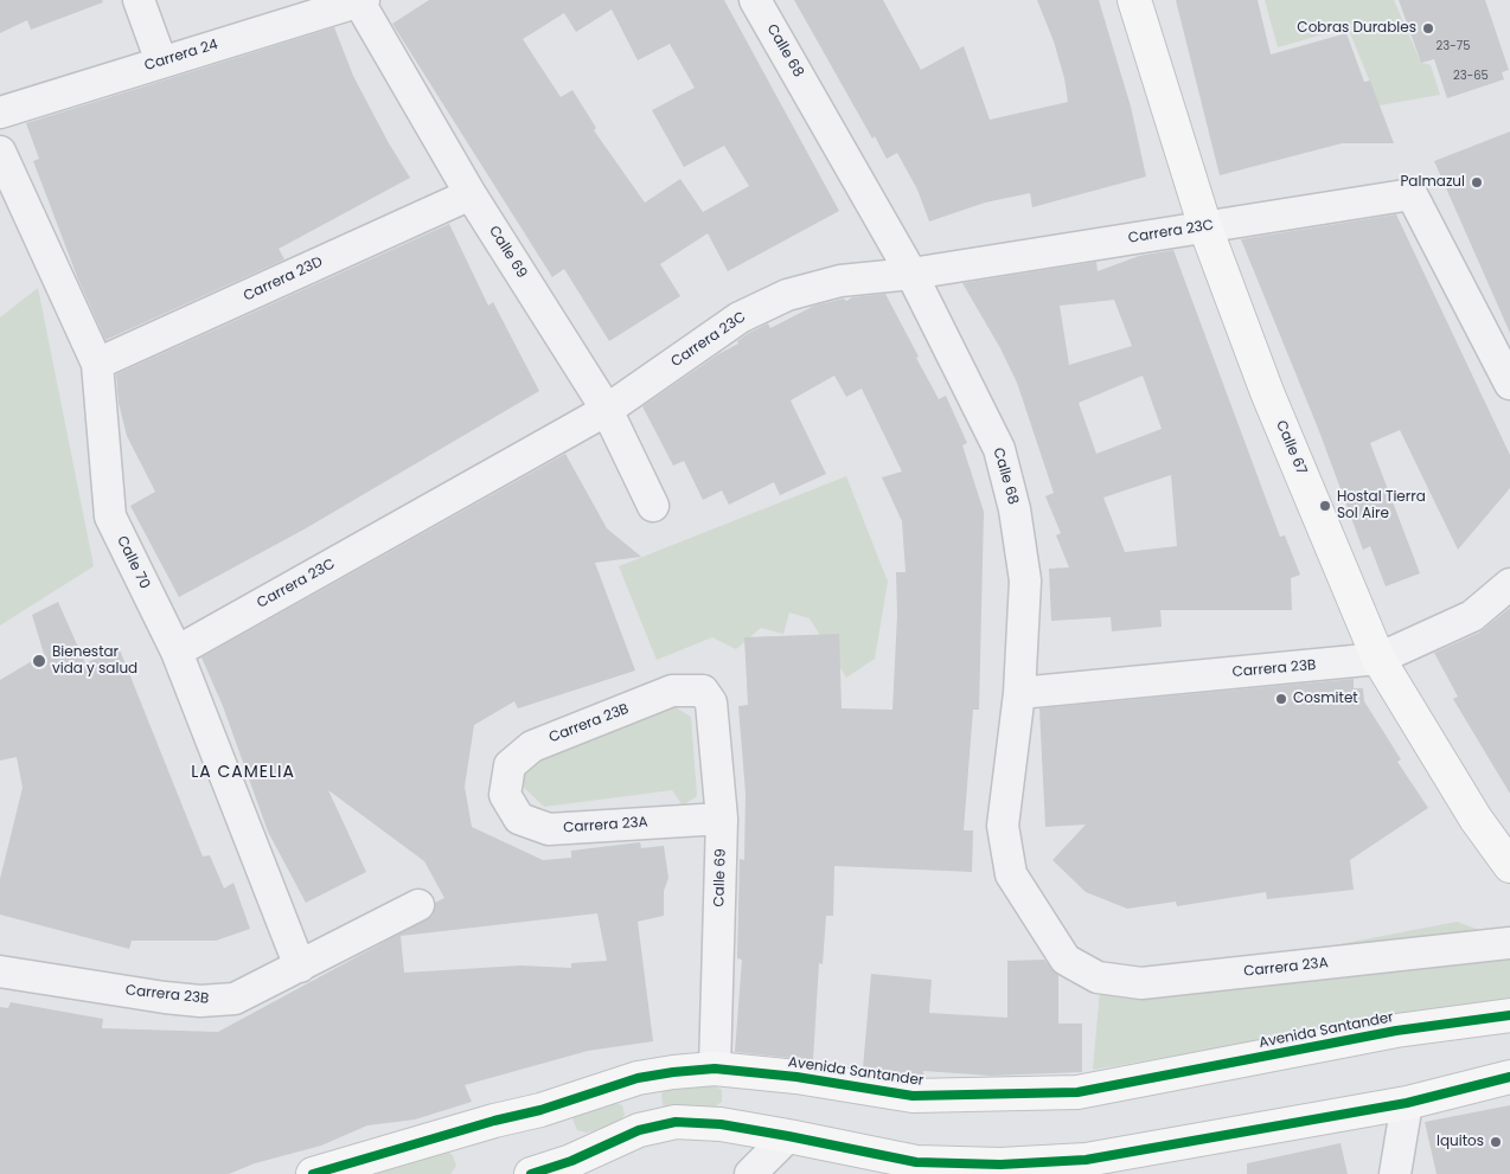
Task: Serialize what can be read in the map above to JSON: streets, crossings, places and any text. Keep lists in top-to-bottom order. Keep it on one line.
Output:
{"streets":{"main road":["Calle 67","Avenida Santander"],"street":["Calle 68","Carrera 24","Carrera 23C","Calle 69","Carrera 23D","Calle 70","Carrera 23B","Carrera 23A"]},"crossings":[["Calle 68","Carrera 23C"],["Calle 68","Carrera 23B"],["Calle 68","Carrera 23A"],["Carrera 24","Calle 69"],["Carrera 23C","Calle 69"],["Carrera 23C","Calle 67"],["Carrera 23C","Calle 70"],["Calle 69","Carrera 23D"],["Calle 69","Carrera 23B"],["Calle 69","Carrera 23A"],["Calle 69","Avenida Santander"],["Carrera 23D","Calle 70"],["Calle 67","Carrera 23B"],["Calle 70","Carrera 23B"],["Carrera 23B","Carrera 23A"]],"districts":["LA CAMELIA"],"places":["Cobras Durables","Palmazul","Hostal Tierra Sol Aire","Bienestar vida y salud","Cosmitet","Iquitos"],"house_numbers":["23-75","23-65"]}
